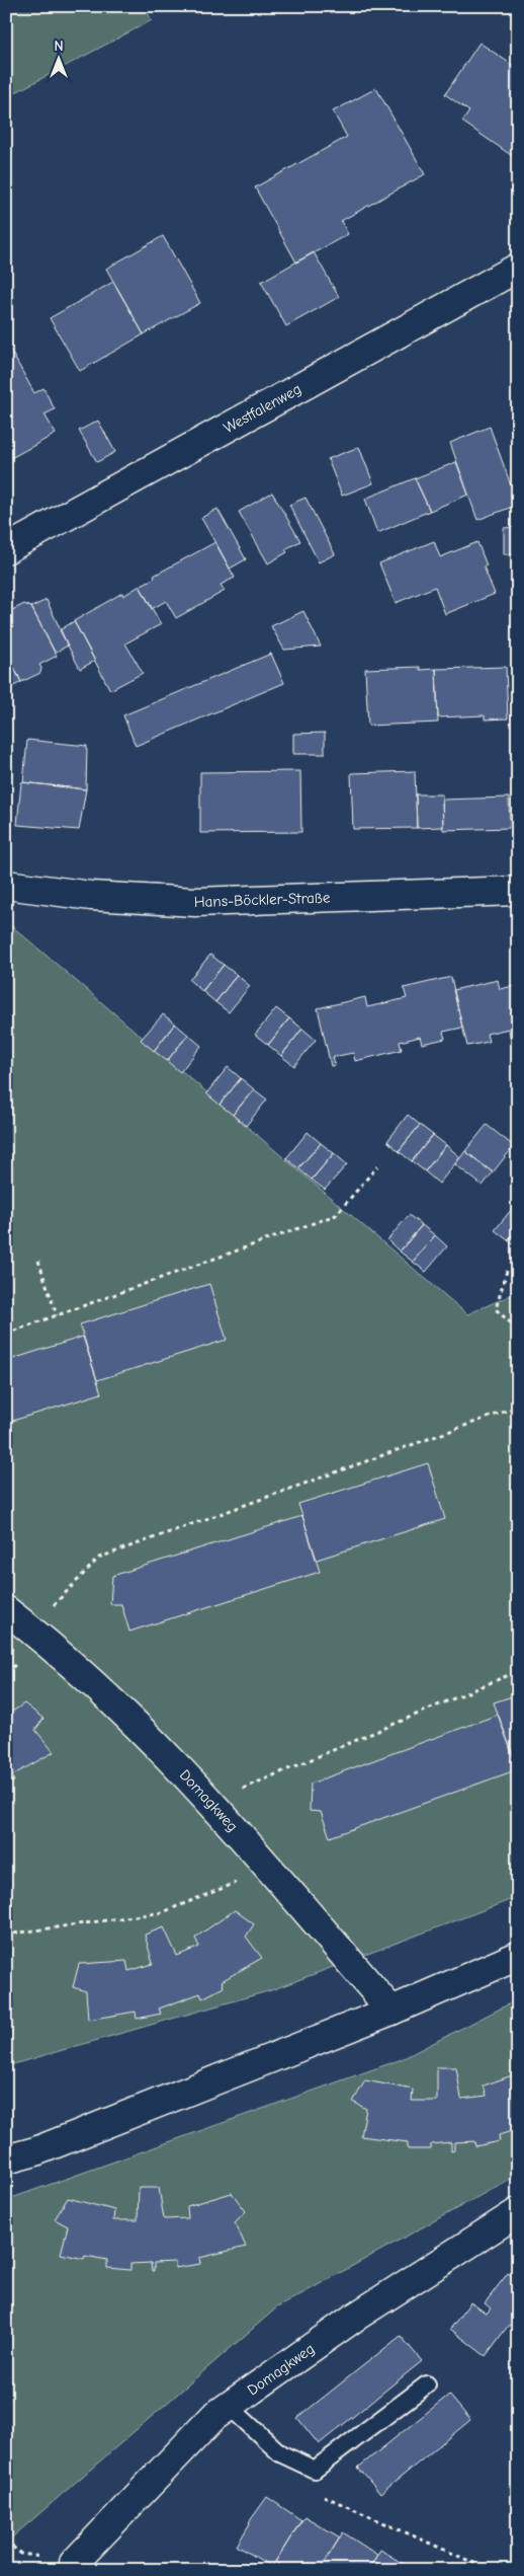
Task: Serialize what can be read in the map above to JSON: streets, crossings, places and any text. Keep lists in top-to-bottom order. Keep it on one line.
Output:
{"streets":{"street":["Westfalenweg","Hans-Böckler-Straße","Domagkweg"]},"north":"top"}
